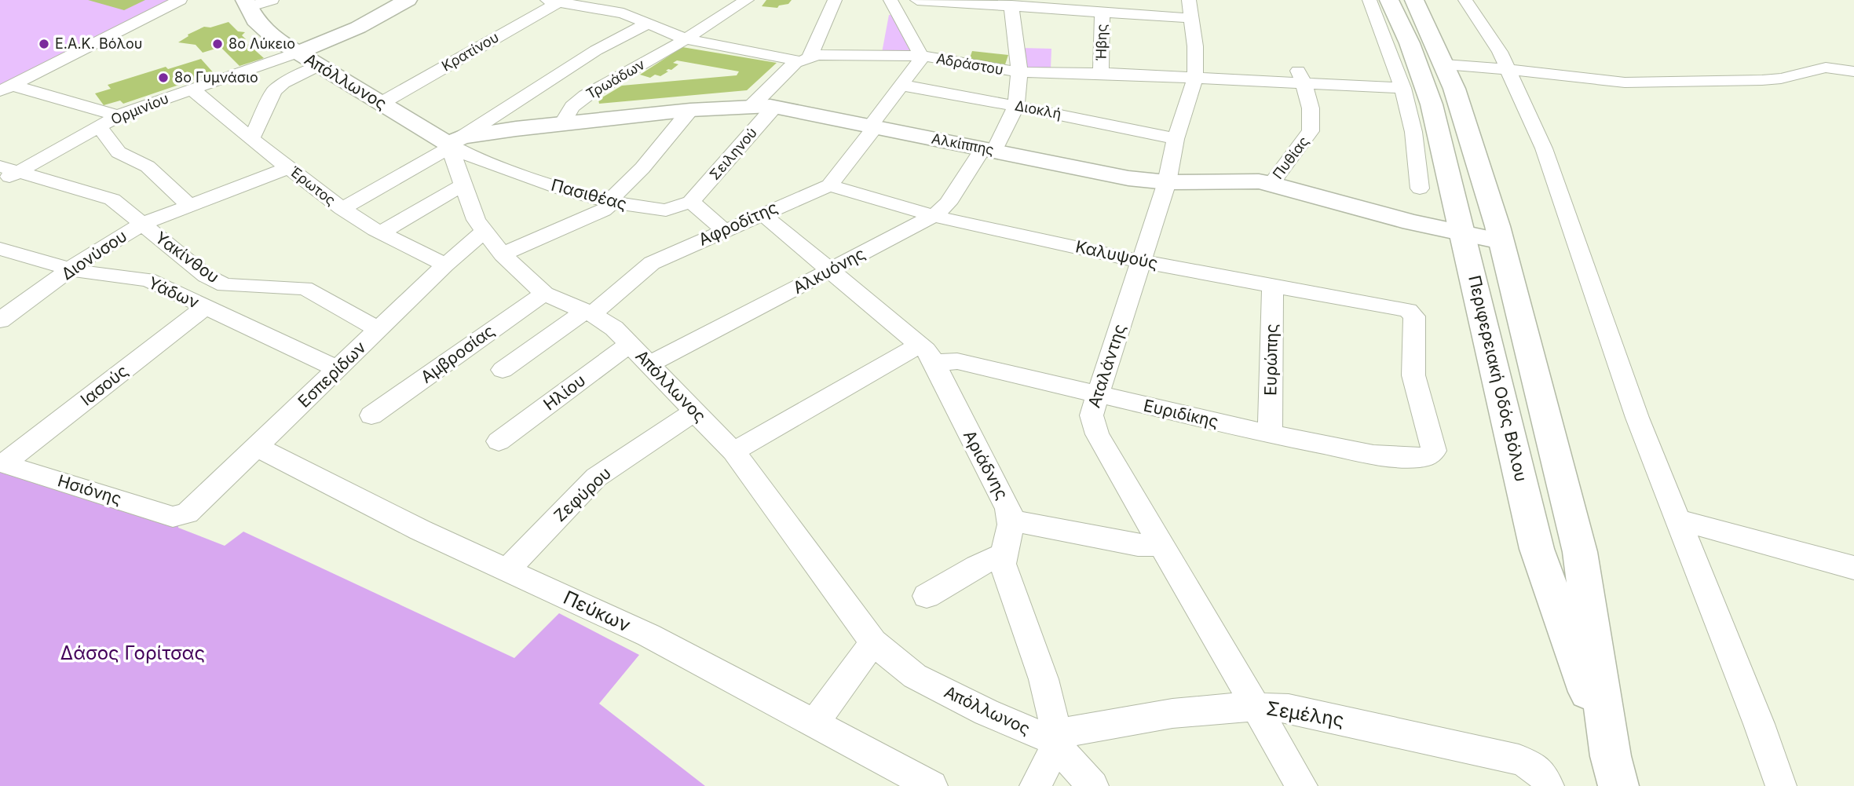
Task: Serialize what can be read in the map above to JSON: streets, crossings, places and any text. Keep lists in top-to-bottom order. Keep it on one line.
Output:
{"streets":{"main road":["Απόλλωνος","Ορμινίου","Αλκίππης","Περιφερειακή Οδός Βόλου"],"street":["Ήβης","Κρατίνου","Αδράστου","Τρωάδων","Διοκλή","Σειληνού","Πυθίας","Έρωτος","Πασιθέας","Αφροδίτης","Διονύσου","Καλυψούς","Υακίνθου","Αλκυόνης","Υάδων","Αμβροσίας","Ευρώπης","Αταλάντης","Εσπερίδων","Ιασούς","Ηλίου","Ευριδίκης","Αριάδνης","Ησιόνης","Ζεφύρου","Πεύκων","Σεμέλης"]},"crossings":[["Ήβης","Αδράστου"],["Κρατίνου","Αδράστου"],["Κρατίνου","Απόλλωνος"],["Αδράστου","Τρωάδων"],["Αδράστου","Σειληνού"],["Αδράστου","Πυθίας"],["Αδράστου","Αφροδίτης"],["Αδράστου","Αταλάντης"],["Τρωάδων","Αλκίππης"],["Απόλλωνος","Ορμινίου"],["Απόλλωνος","Πασιθέας"],["Απόλλωνος","Αφροδίτης"],["Απόλλωνος","Αλκυόνης"],["Απόλλωνος","Αμβροσίας"],["Απόλλωνος","Εσπερίδων"],["Απόλλωνος","Ηλίου"],["Απόλλωνος","Ζεφύρου"],["Απόλλωνος","Σεμέλης"],["Ορμινίου","Έρωτος"],["Ορμινίου","Υακίνθου"],["Διοκλή","Αφροδίτης"],["Διοκλή","Αλκυόνης"],["Διοκλή","Αταλάντης"],["Αλκίππης","Σειληνού"],["Αλκίππης","Πυθίας"],["Αλκίππης","Αφροδίτης"],["Αλκίππης","Αλκυόνης"],["Αλκίππης","Αταλάντης"],["Αλκίππης","Περιφερειακή Οδός Βόλου"],["Σειληνού","Πασιθέας"],["Έρωτος","Διονύσου"],["Έρωτος","Εσπερίδων"],["Αφροδίτης","Καλυψούς"],["Αφροδίτης","Αριάδνης"],["Διονύσου","Υακίνθου"],["Διονύσου","Υάδων"],["Καλυψούς","Αλκυόνης"],["Καλυψούς","Ευρώπης"],["Καλυψούς","Αταλάντης"],["Καλυψούς","Ευριδίκης"],["Υακίνθου","Εσπερίδων"],["Αλκυόνης","Αριάδνης"],["Υάδων","Εσπερίδων"],["Υάδων","Ιασούς"],["Ευρώπης","Ευριδίκης"],["Αταλάντης","Ευριδίκης"],["Αταλάντης","Σεμέλης"],["Εσπερίδων","Ησιόνης"],["Εσπερίδων","Πεύκων"],["Ιασούς","Ησιόνης"],["Ευριδίκης","Αριάδνης"],["Ζεφύρου","Πεύκων"]],"parks":["Δάσος Γορίτσας"],"places":["Ε.Α.Κ. Βόλου","8ο Λύκειο","8ο Γυμνάσιο"]}
